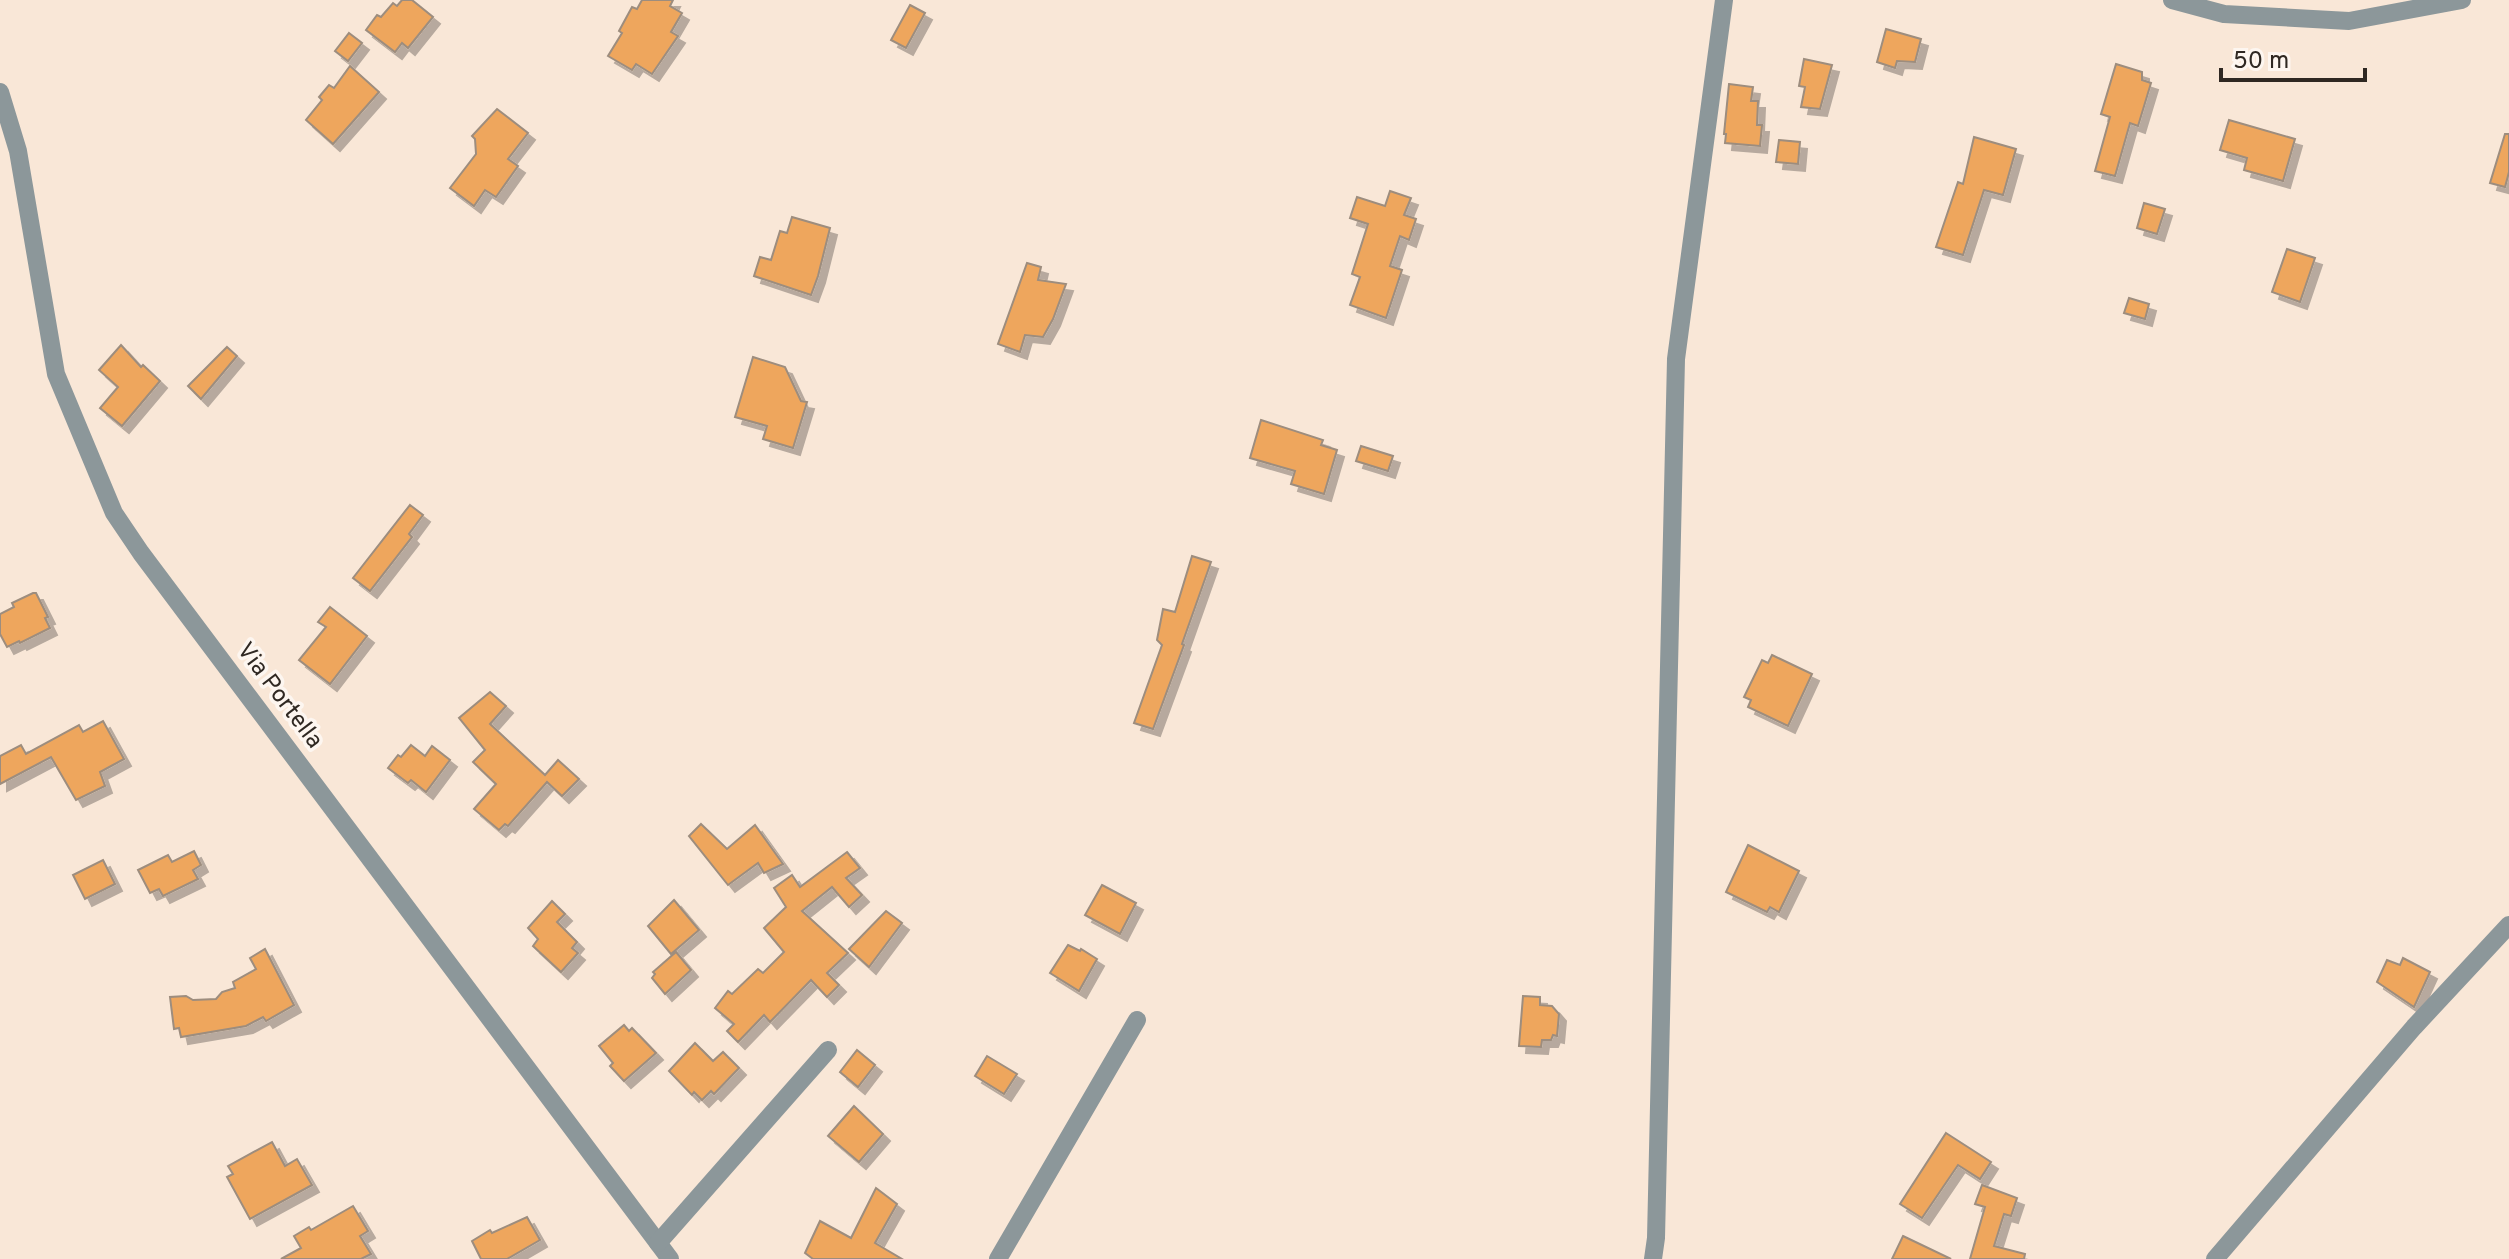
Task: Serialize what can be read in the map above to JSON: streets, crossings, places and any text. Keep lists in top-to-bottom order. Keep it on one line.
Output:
{"streets":{"street":["Via Portella"]},"scale_bar":"50 m"}
